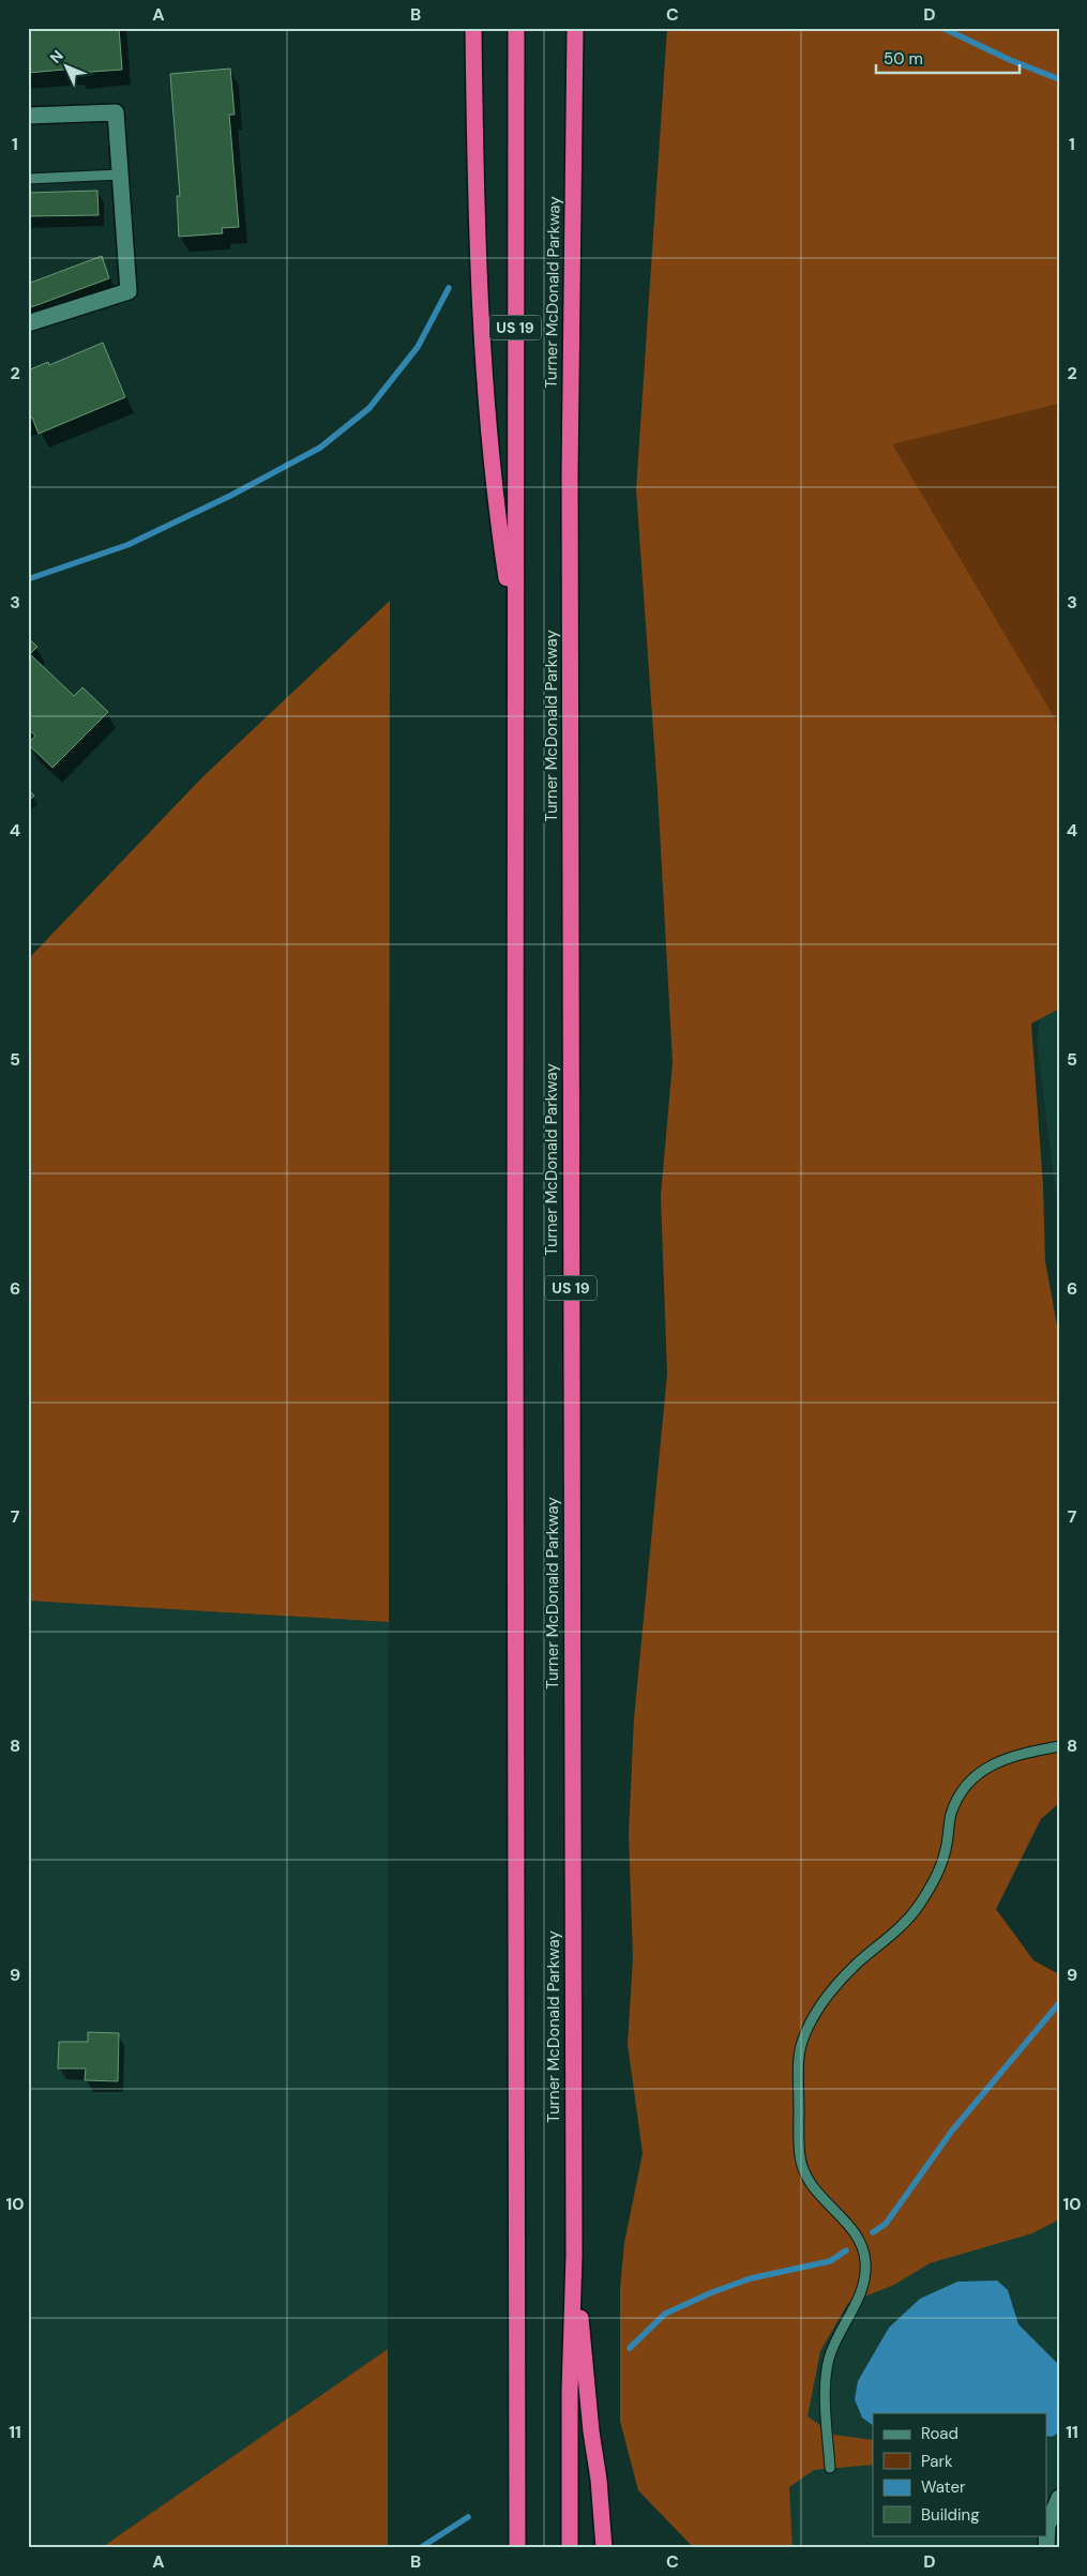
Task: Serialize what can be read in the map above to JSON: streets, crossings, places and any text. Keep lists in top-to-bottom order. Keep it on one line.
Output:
{"streets":{"highway":["Turner McDonald Parkway","US 19"]},"legend":["Road","Park","Water","Building"],"scale_bar":"50 m","north":"top left","grid":{"columns":["A","B","C","D"],"rows":["1","2","3","4","5","6","7","8","9","10","11"]}}
